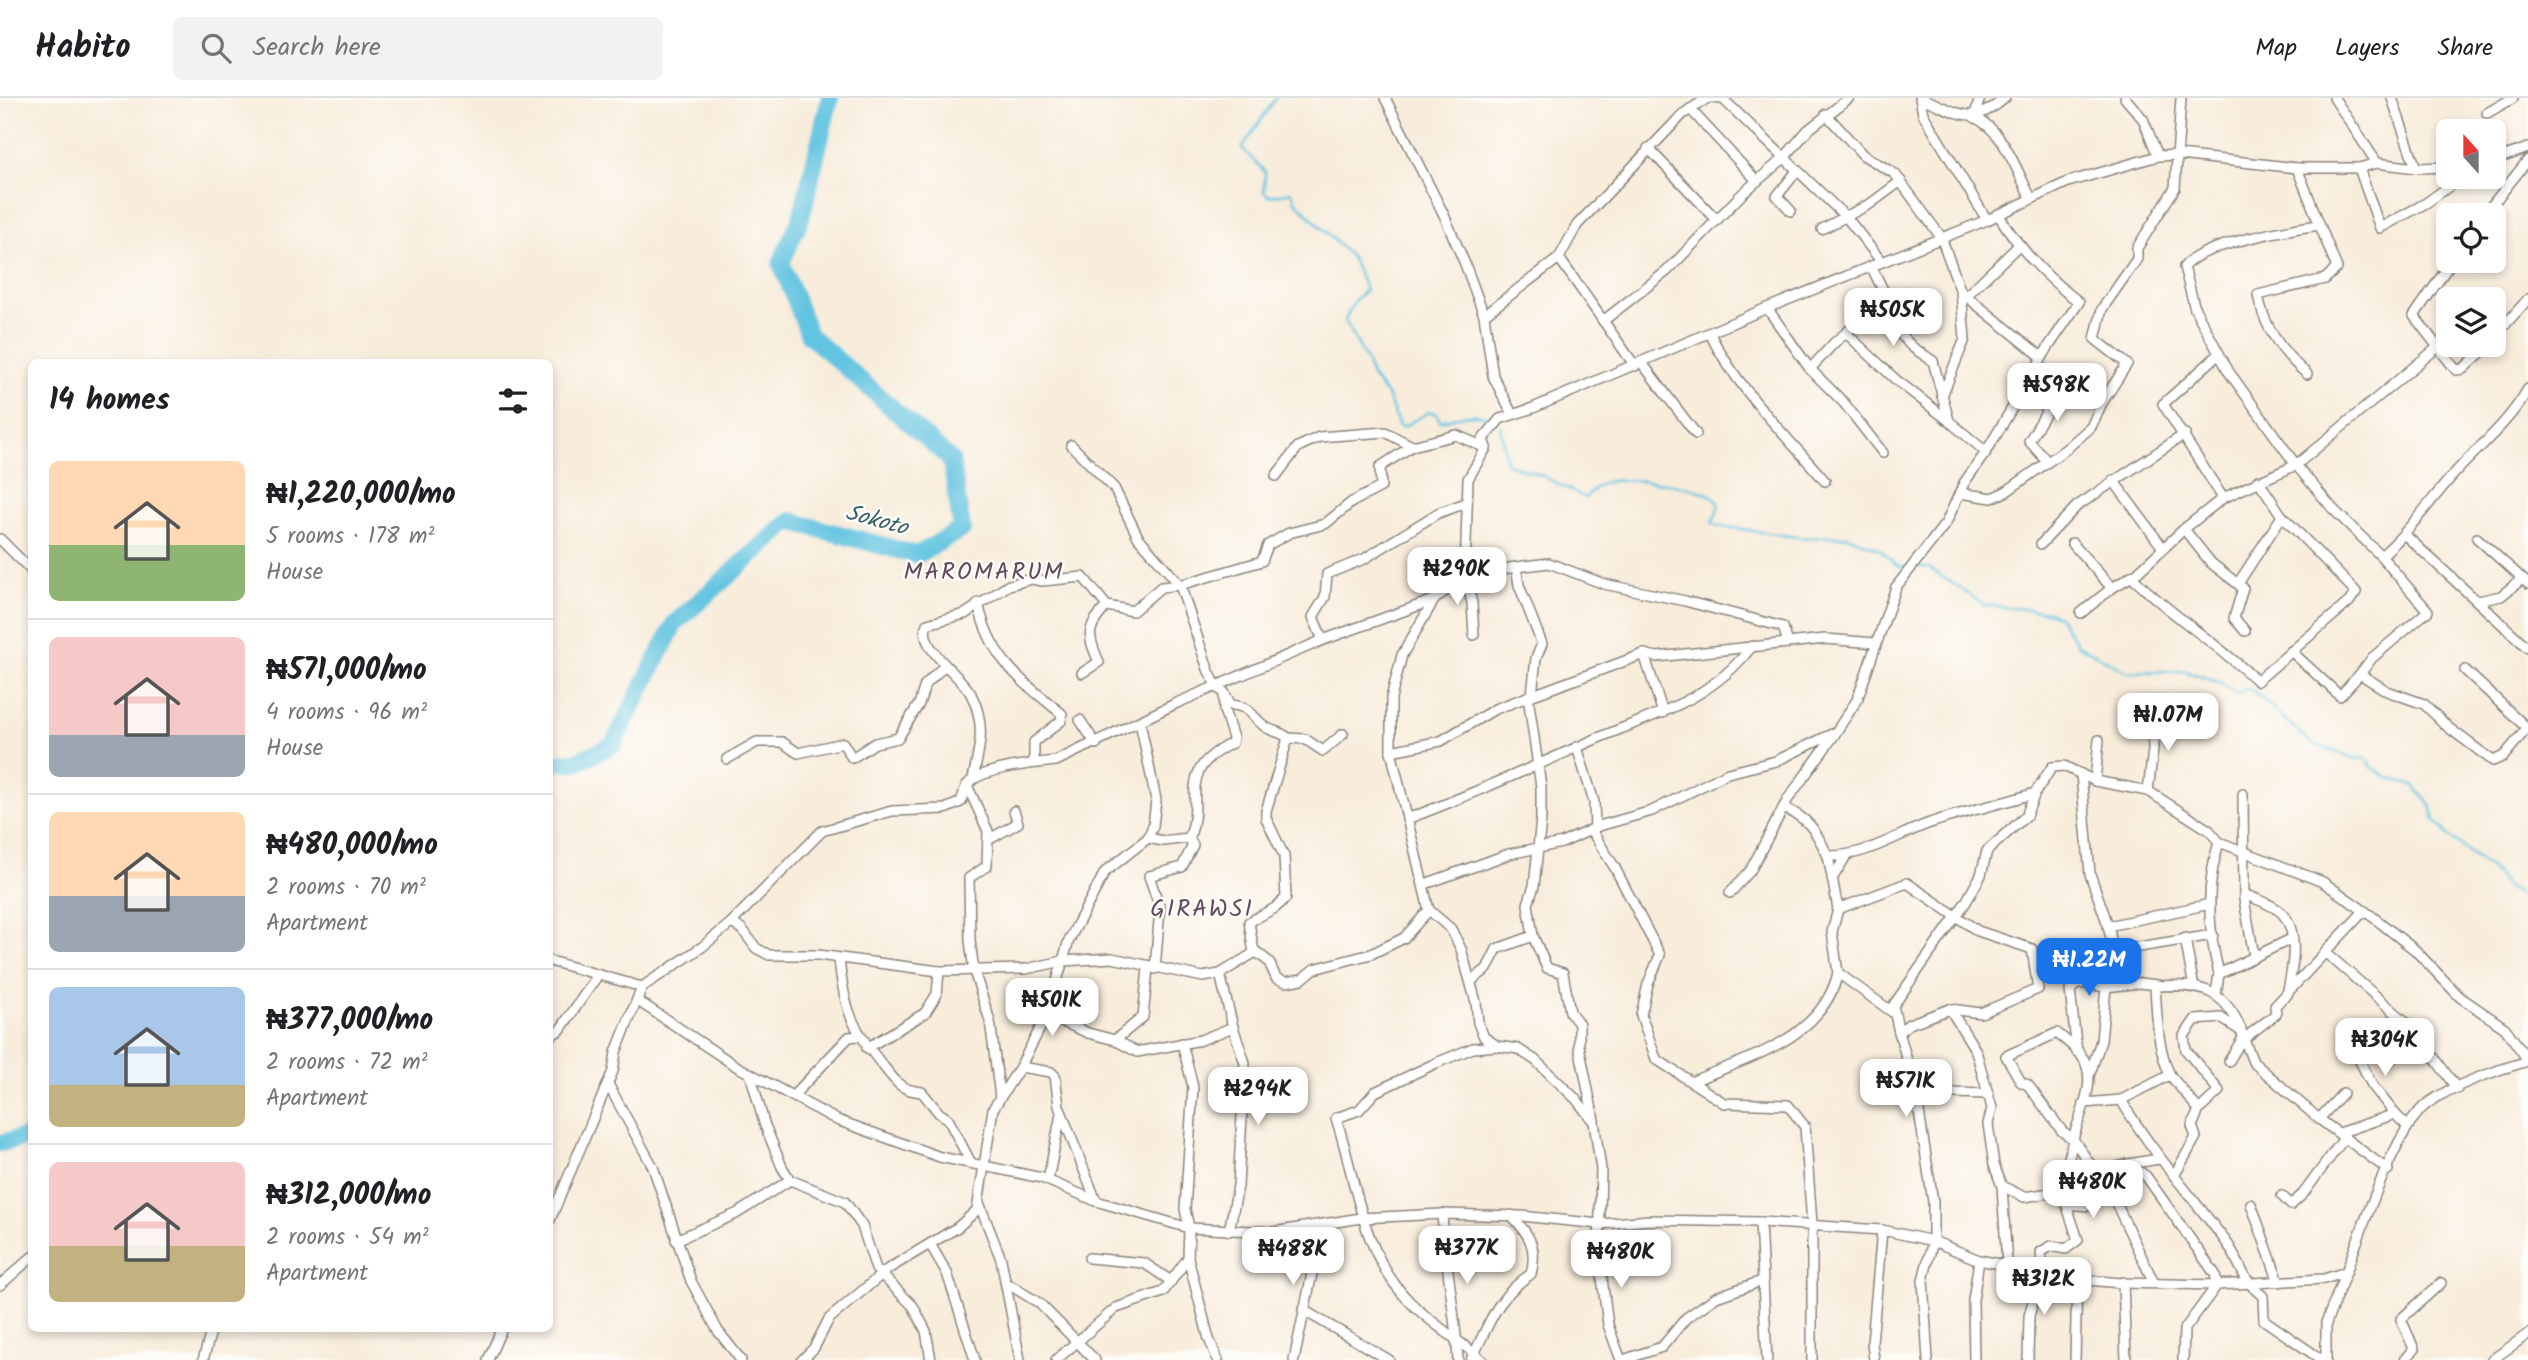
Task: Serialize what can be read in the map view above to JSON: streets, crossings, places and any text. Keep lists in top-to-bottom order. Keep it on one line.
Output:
{"districts":["MAROMARUM","GIRAWSI"],"water":["Sokoto"],"north":"top","page":{"header":"Habito","search":"Search here","nav":["Map","Layers","Share"],"price":["₦505K","₦598K","₦290K","₦1.07M","₦1.22M","₦501K","₦304K","₦571K","₦294K","₦480K","₦377K","₦488K","₦480K","₦312K"],"heading":"14 homes","list":[{"name":"₦1,220,000/mo","note":"5 rooms · 178 m² · House"},{"name":"₦571,000/mo","note":"4 rooms · 96 m² · House"},{"name":"₦480,000/mo","note":"2 rooms · 70 m² · Apartment"},{"name":"₦377,000/mo","note":"2 rooms · 72 m² · Apartment"},{"name":"₦312,000/mo","note":"2 rooms · 54 m² · Apartment"}]}}
